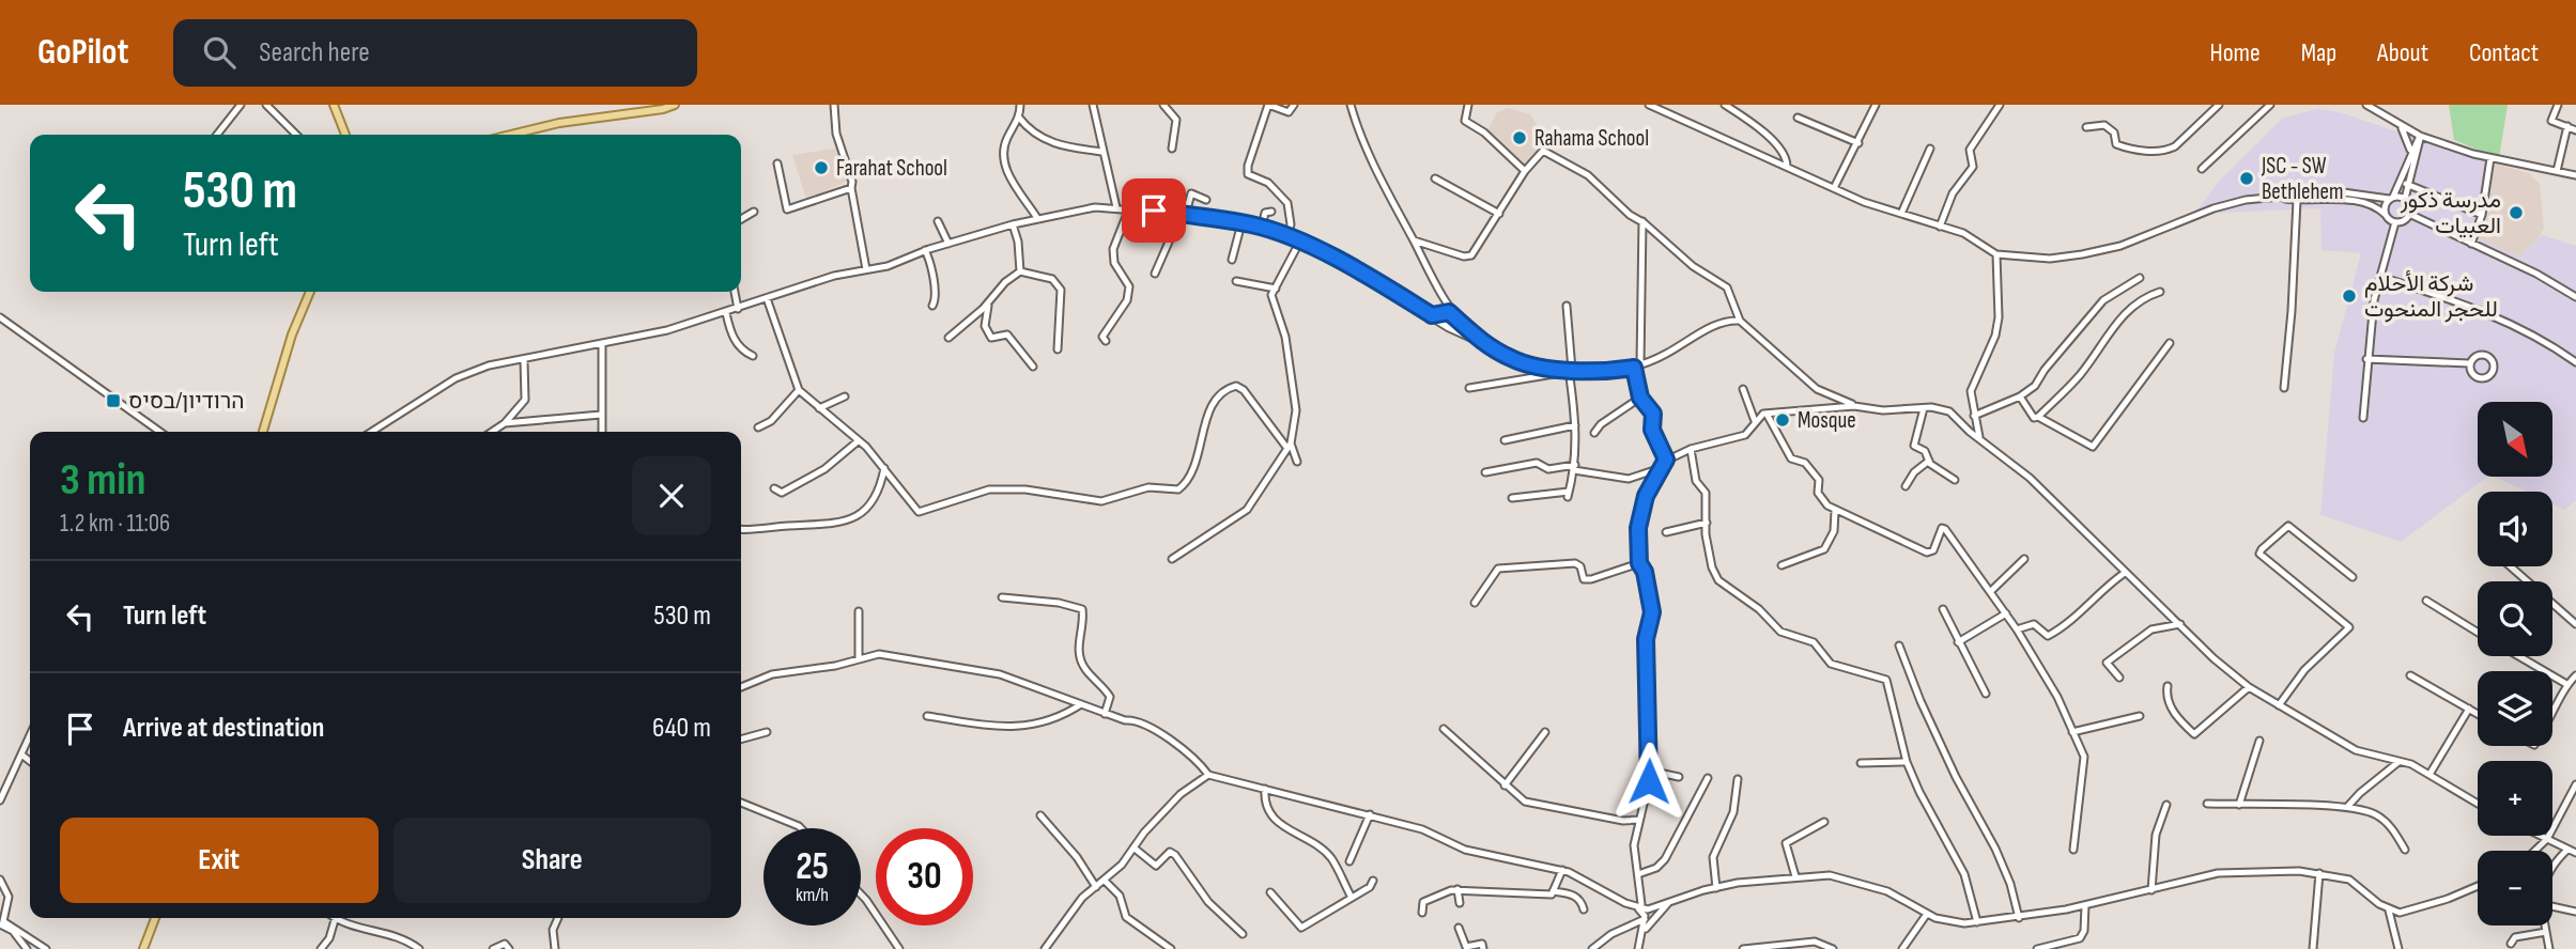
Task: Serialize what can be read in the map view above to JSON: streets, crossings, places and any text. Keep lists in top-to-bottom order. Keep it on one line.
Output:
{"places":{"other":["Rahama School","Farahat School","JSC - SW Bethlehem","مدرسة ذكور العبيات","شركة الأحلام للحجر المنحوت","Mosque"],"transit":["הרודיון/בסיס"]},"north":"bottom right","page":{"header":"GoPilot","search":"Search here","nav":["Home","Map","About","Contact"],"turn":["530 m","Turn left"],"map_buttons":["+","−"],"heading":["3 min","1.2 km · 11:06"],"list":[{"name":"Turn left","value":"530 m"},{"name":"Arrive at destination","value":"640 m"}],"buttons":["Exit","Share"],"speed":"25 km/h","limit":"30"}}
